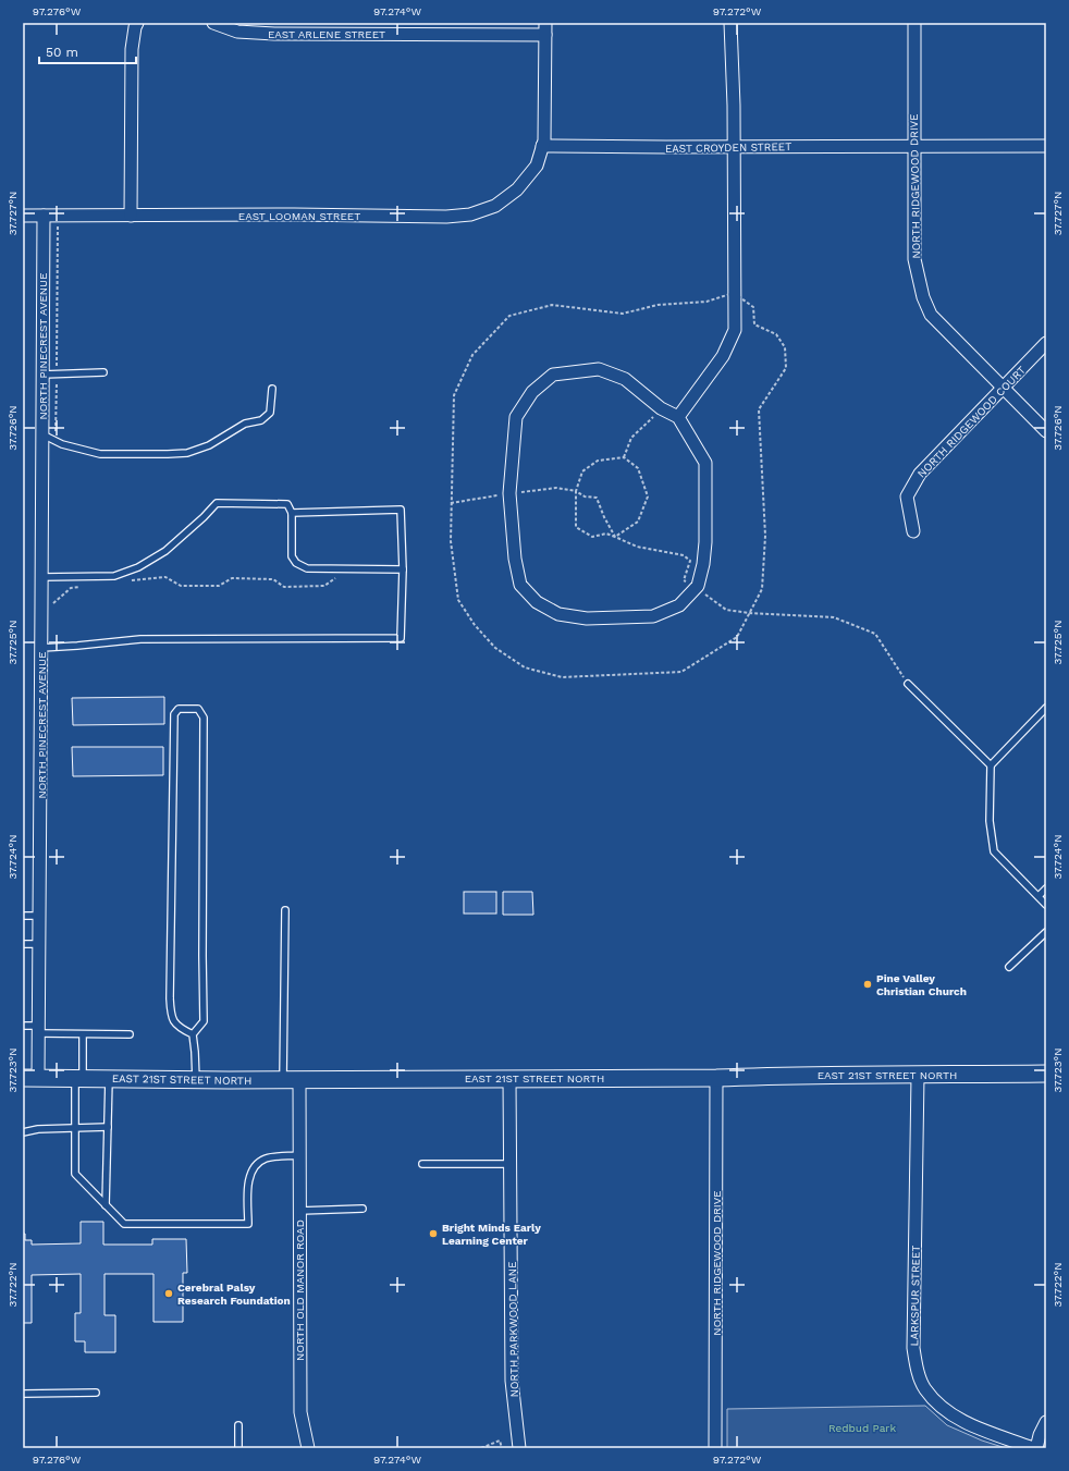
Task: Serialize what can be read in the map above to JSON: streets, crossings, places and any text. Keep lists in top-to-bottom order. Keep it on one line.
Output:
{"streets":{"main road":["EAST 21ST STREET NORTH"],"street":["EAST ARLENE STREET","EAST CROYDEN STREET","NORTH RIDGEWOOD DRIVE","EAST LOOMAN STREET","NORTH PINECREST AVENUE","NORTH RIDGEWOOD COURT","NORTH OLD MANOR ROAD","LARKSPUR STREET","NORTH PARKWOOD LANE"]},"crossings":[["EAST CROYDEN STREET","NORTH RIDGEWOOD DRIVE"],["EAST CROYDEN STREET","EAST LOOMAN STREET"],["NORTH RIDGEWOOD DRIVE","NORTH RIDGEWOOD COURT"],["NORTH RIDGEWOOD DRIVE","EAST 21ST STREET NORTH"],["EAST LOOMAN STREET","NORTH PINECREST AVENUE"],["NORTH PINECREST AVENUE","EAST 21ST STREET NORTH"],["EAST 21ST STREET NORTH","NORTH OLD MANOR ROAD"],["EAST 21ST STREET NORTH","LARKSPUR STREET"],["EAST 21ST STREET NORTH","NORTH PARKWOOD LANE"]],"parks":["Redbud Park"],"places":["Pine Valley Christian Church","Bright Minds Early Learning Center","Cerebral Palsy Research Foundation"],"scale_bar":"50 m","coordinates":["97.276°W","97.274°W","97.272°W","37.727°N","37.726°N","37.725°N","37.724°N","37.723°N","37.722°N"]}
